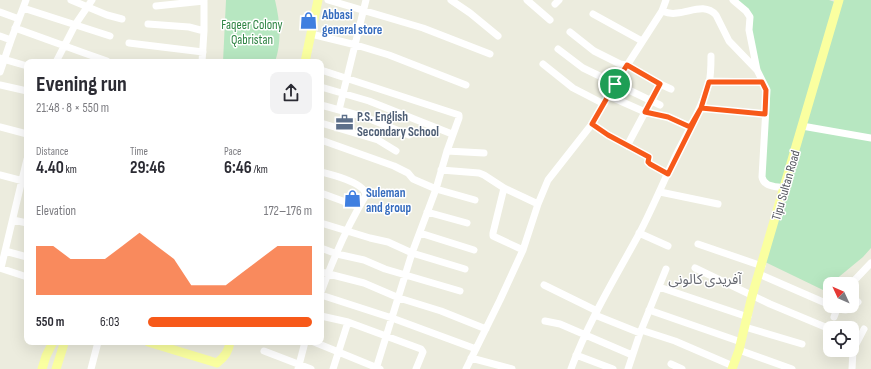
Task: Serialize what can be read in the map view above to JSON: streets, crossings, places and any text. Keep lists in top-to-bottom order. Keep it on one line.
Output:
{"streets":{"main road":["Tipu Sultan Road"]},"districts":["آفریدی کالونی"],"parks":["Faqeer Colony Qabristan"],"places":{"shop":["Abbasi general store","Suleman and group"],"office":["P.S. English Secondary School"]},"north":"top left","page":{"heading":["Evening run","21:48 · 8 × 550 m"],"stats":[["Distance","4.40 km"],["Time","29:46"],["Pace","6:46 /km"]],"chart":["Elevation","172–176 m"],"list":[{"name":"550 m","note":"6:03"}]}}
